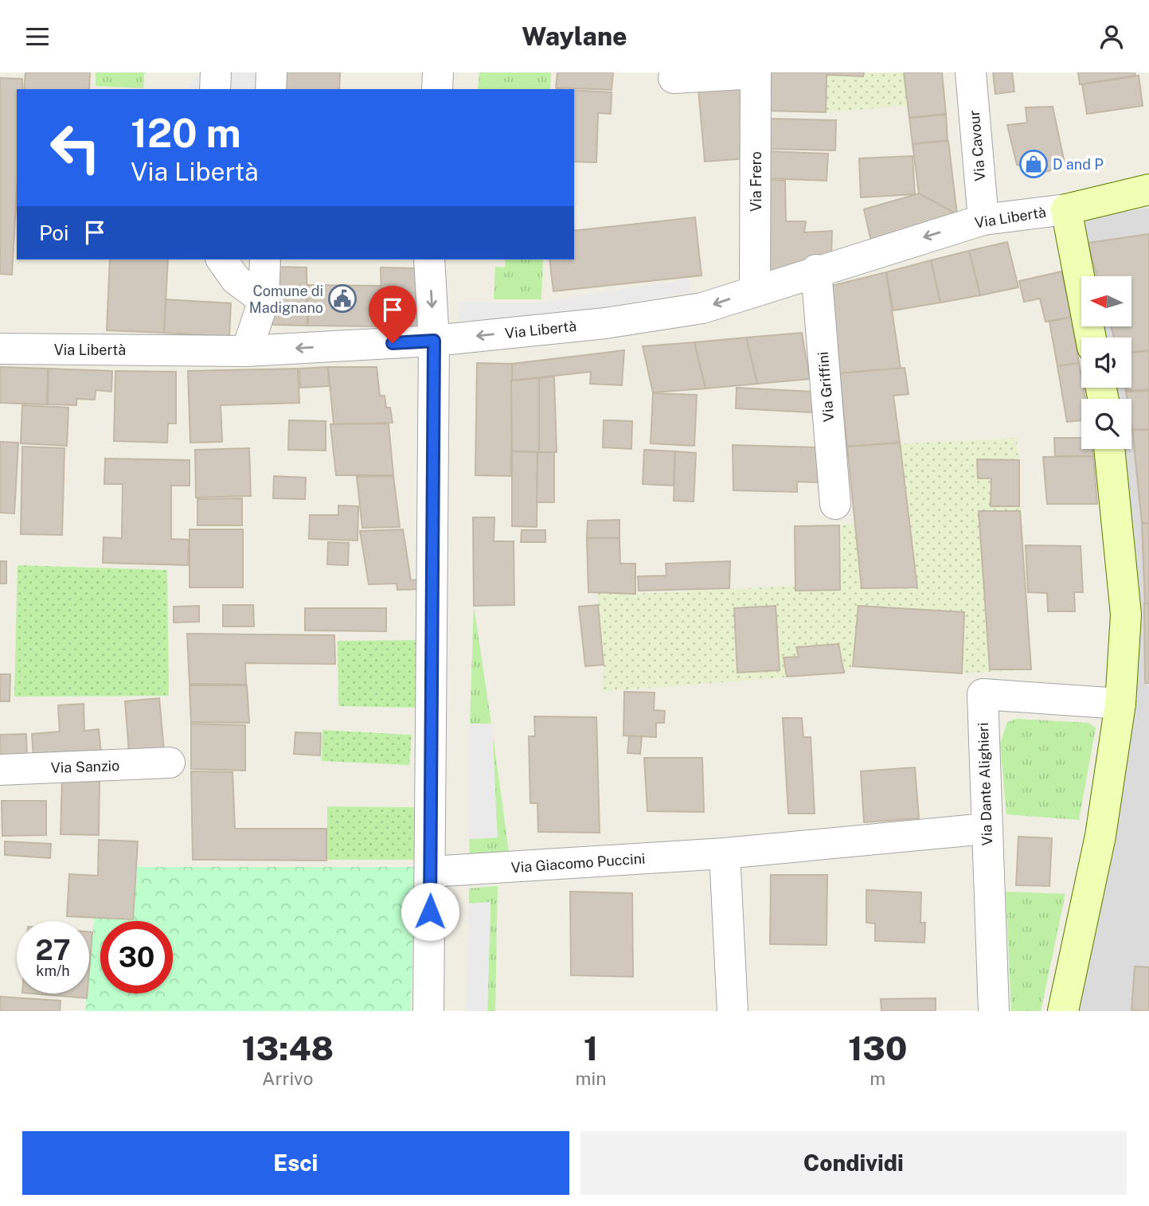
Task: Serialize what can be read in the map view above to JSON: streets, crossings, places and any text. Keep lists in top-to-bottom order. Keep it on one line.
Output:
{"streets":{"street":["Via Cavour","Via Frero","Via Libertà","Via Griffini","Via Sanzio","Via Dante Alighieri","Via Giacomo Puccini"]},"crossings":[["Via Cavour","Via Libertà"],["Via Frero","Via Libertà"],["Via Libertà","Via Griffini"],["Via Dante Alighieri","Via Giacomo Puccini"]],"one_way":["Via Libertà"],"places":{"shop":["D and P"],"public building":["Comune di Madignano"]},"north":"left","page":{"header":"Waylane","turn":["120 m","Via Libertà"],"then":"Poi","speed":"27 km/h","limit":"30","eta":["13:48","Arrivo","1","min","130","m"],"buttons":["Esci","Condividi"]}}
